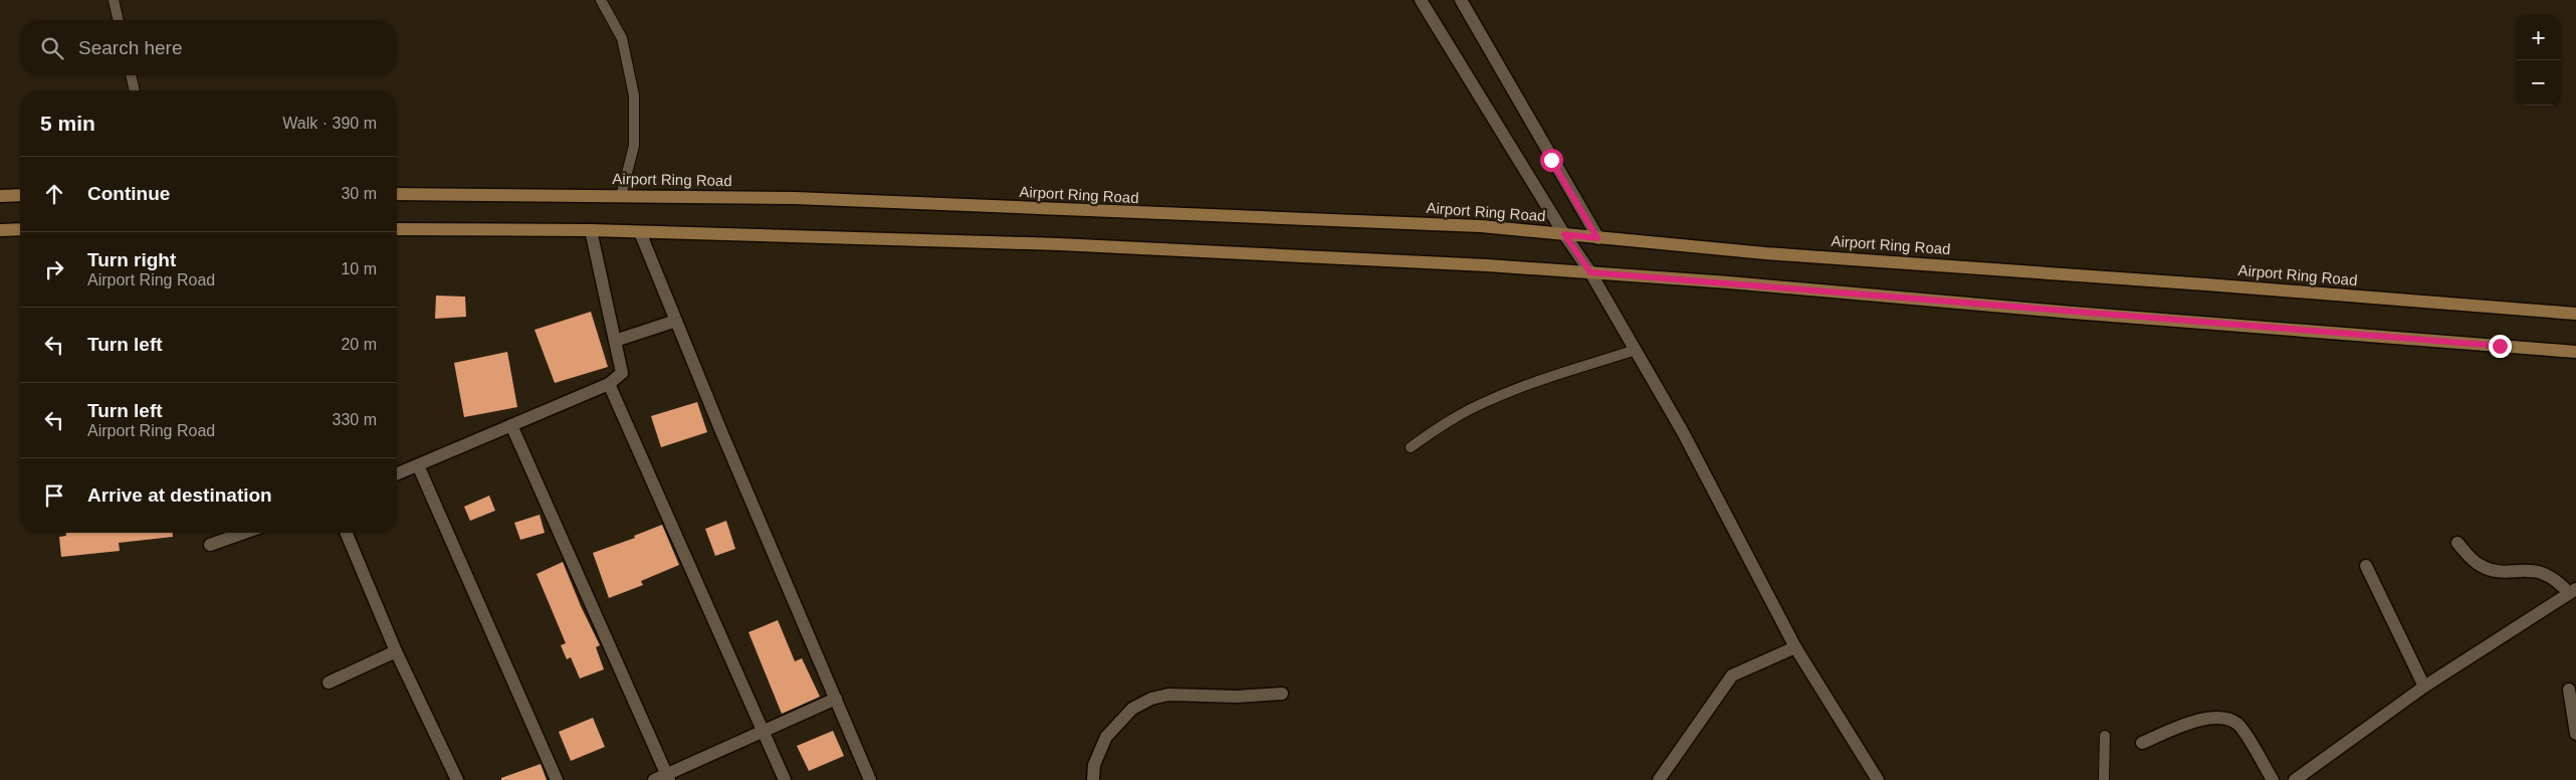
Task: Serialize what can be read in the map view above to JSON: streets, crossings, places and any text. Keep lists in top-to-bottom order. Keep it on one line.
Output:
{"streets":{"main road":["Airport Ring Road"]},"page":{"map_buttons":["+","−"],"search":"Search here","heading":["5 min","Walk · 390 m"],"list":[["Continue","30 m"],["Turn right","Airport Ring Road","10 m"],["Turn left","20 m"],["Turn left","Airport Ring Road","330 m"],"Arrive at destination"]}}
